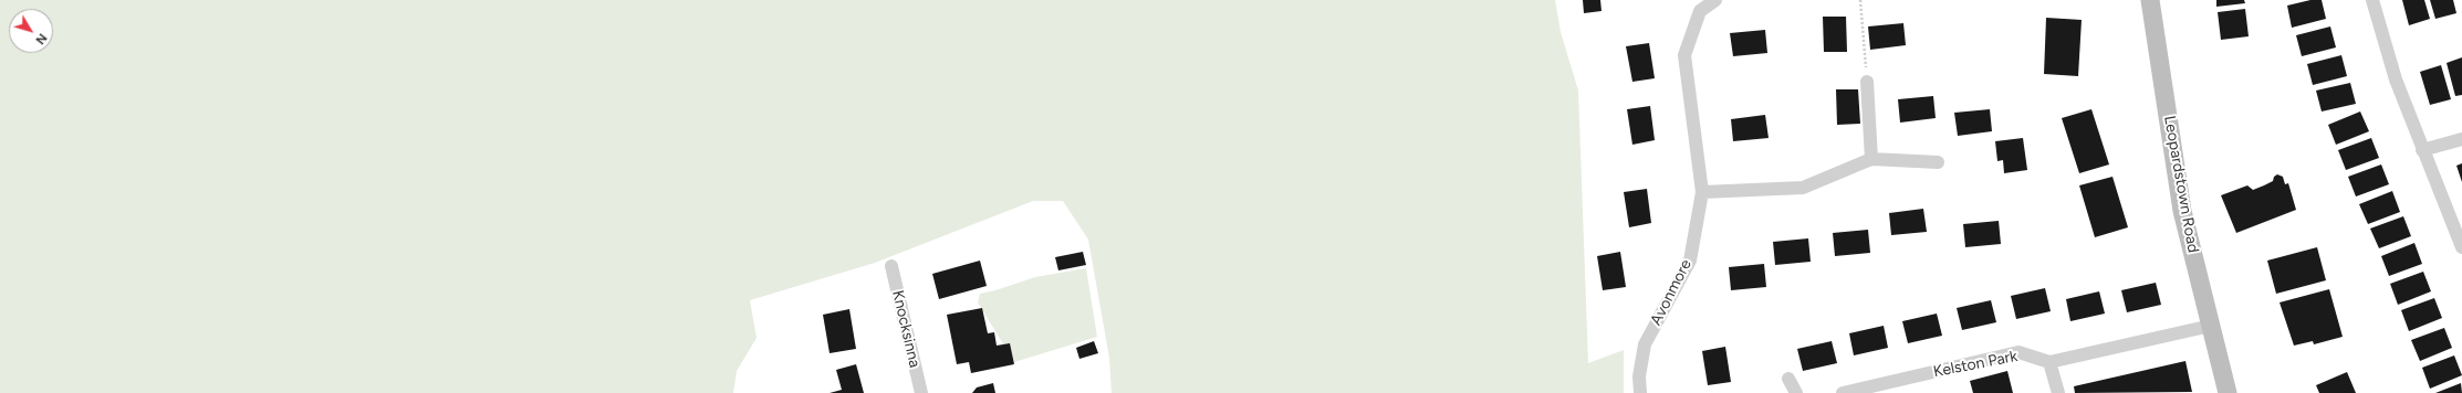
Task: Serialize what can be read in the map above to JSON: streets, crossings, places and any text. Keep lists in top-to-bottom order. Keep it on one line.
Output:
{"streets":{"main road":["Leopardstown Road"],"street":["Avonmore","Knocksinna","Kelston Park"]},"north":"bottom right"}
